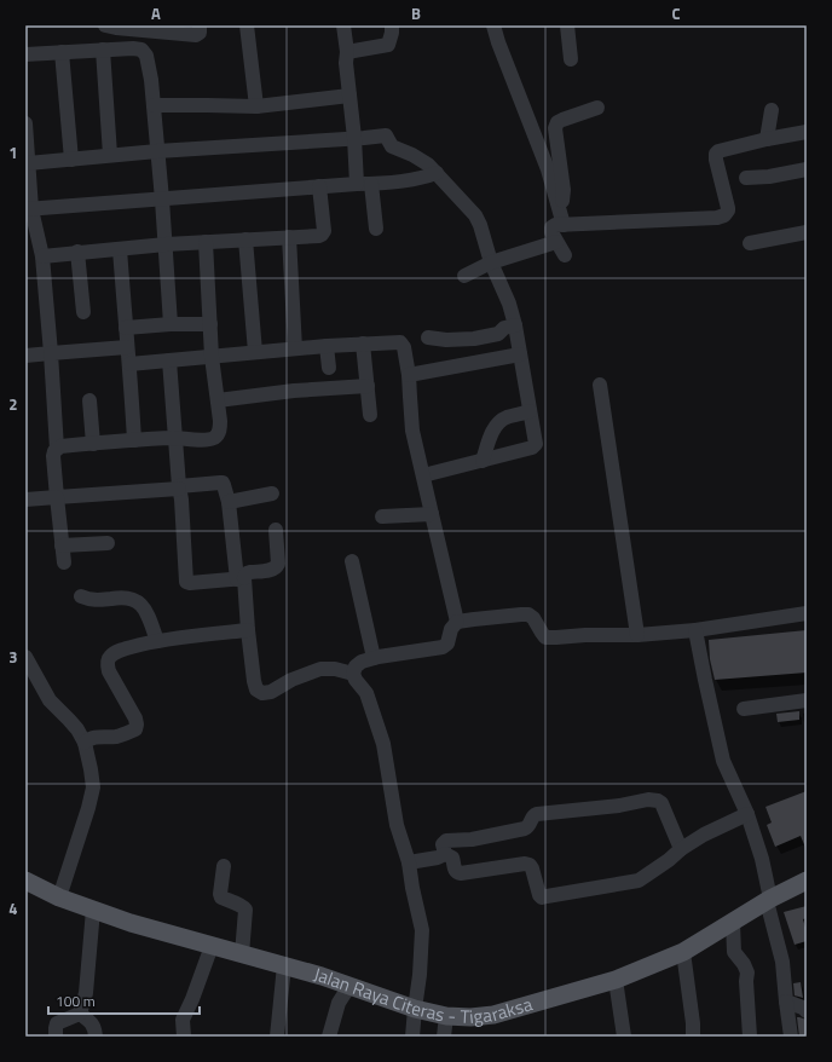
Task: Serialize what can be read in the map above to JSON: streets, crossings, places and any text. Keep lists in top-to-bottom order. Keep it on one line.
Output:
{"streets":{"main road":["Jalan Raya Citeras - Tigaraksa"]},"scale_bar":"100 m","grid":{"columns":["A","B","C"],"rows":["1","2","3","4"]}}
